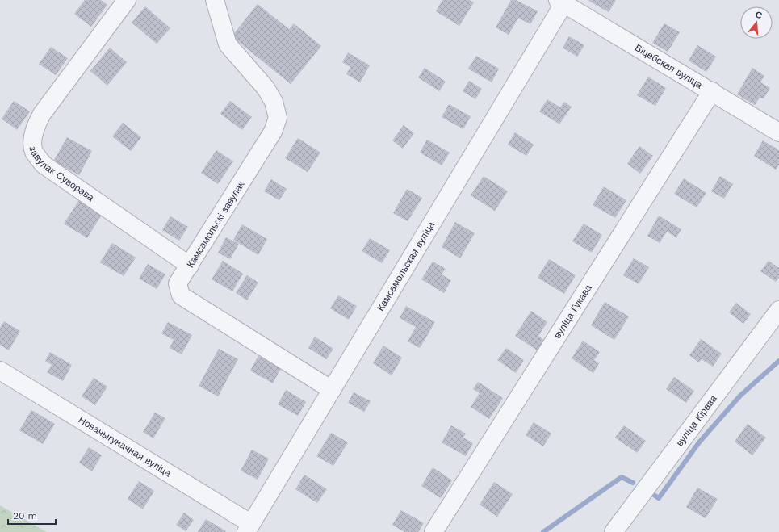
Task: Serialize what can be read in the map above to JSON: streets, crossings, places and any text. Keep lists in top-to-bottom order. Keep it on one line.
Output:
{"streets":{"street":["Віцебская вуліца","завулак Суворава","Камсамольскі завулак","Камсамольская вуліца","вуліца Гукава","вуліца Кірава","Новачыгуначная вуліца"]},"crossings":[["Віцебская вуліца","Камсамольская вуліца"],["Віцебская вуліца","вуліца Гукава"],["завулак Суворава","Камсамольскі завулак"],["Камсамольскі завулак","Камсамольская вуліца"],["Камсамольская вуліца","Новачыгуначная вуліца"]],"scale_bar":"20 m","north":"top"}
